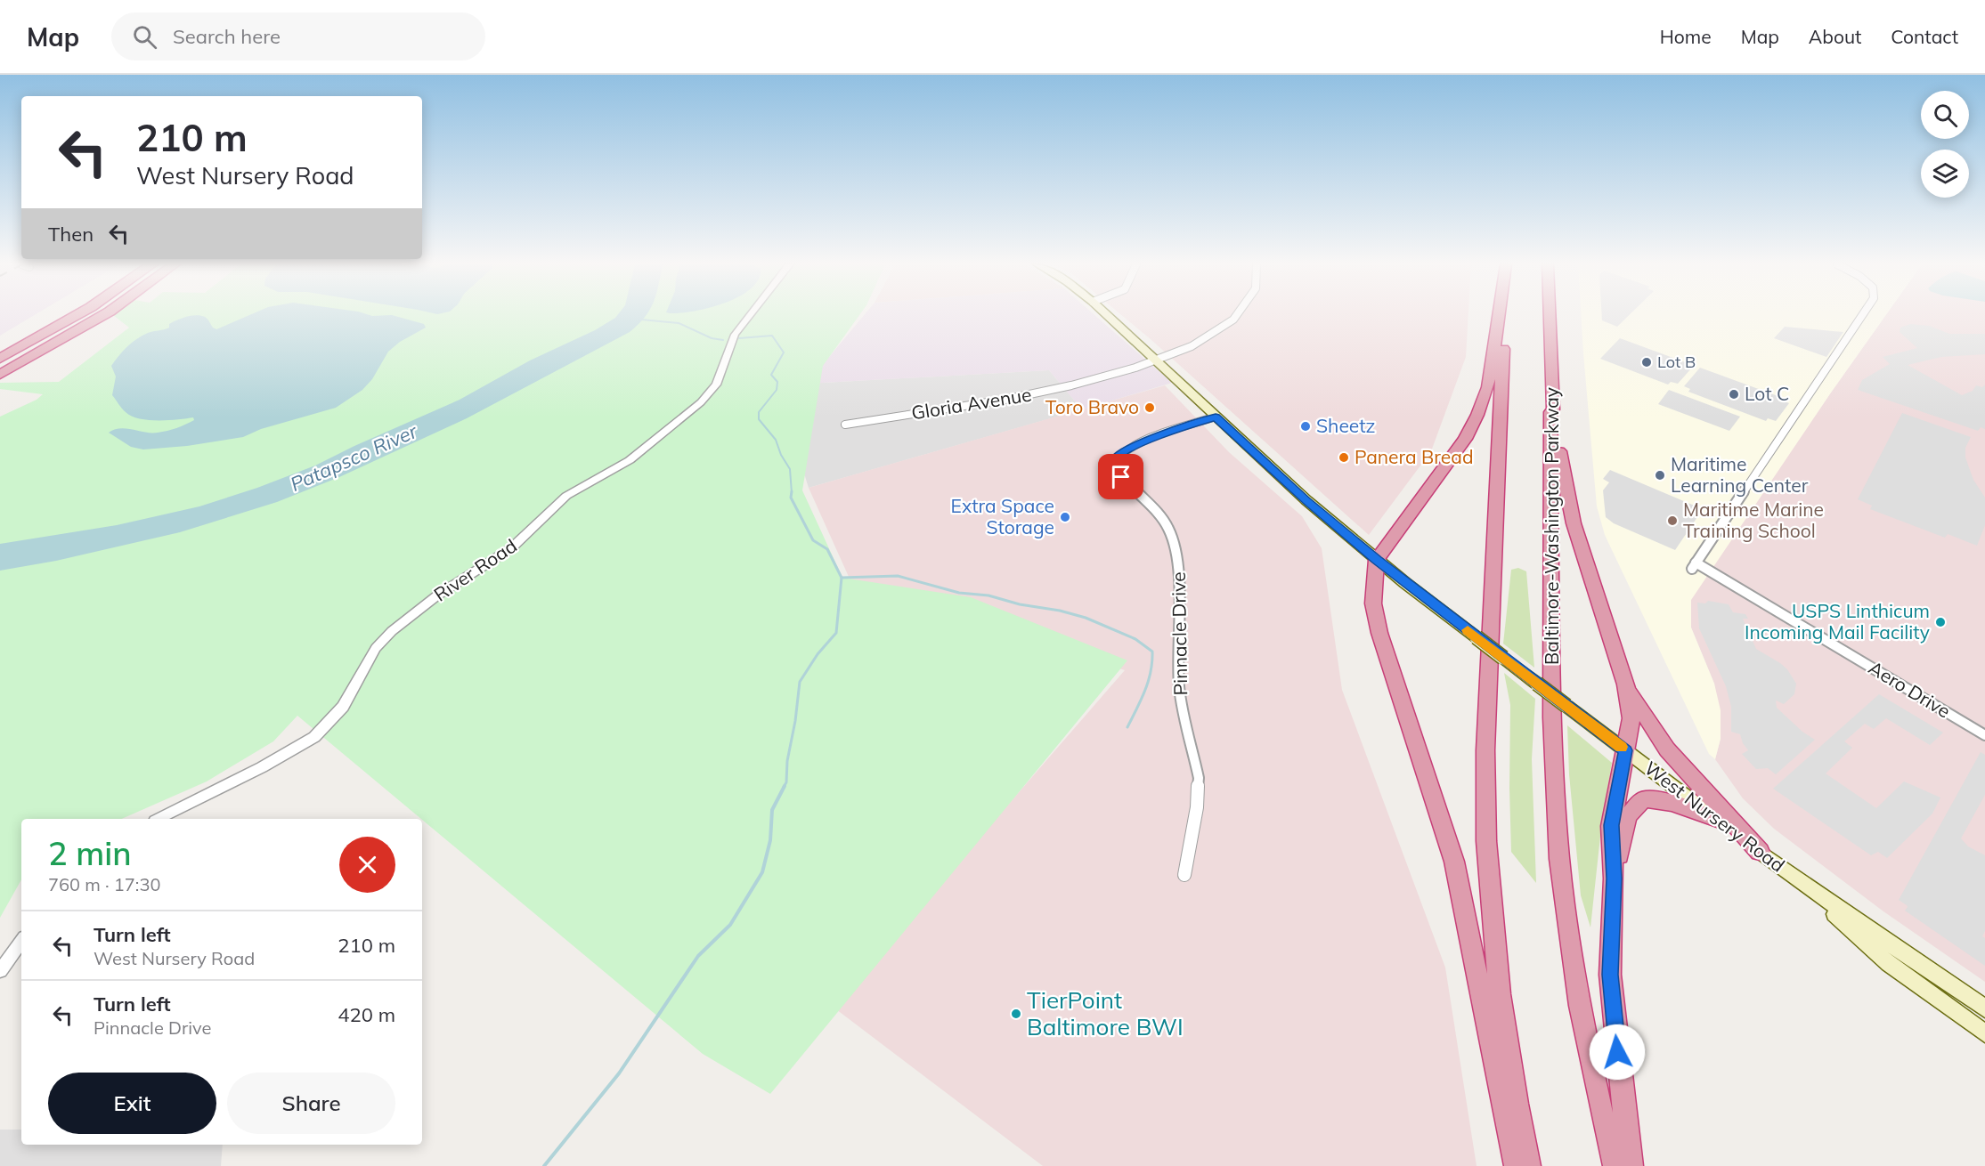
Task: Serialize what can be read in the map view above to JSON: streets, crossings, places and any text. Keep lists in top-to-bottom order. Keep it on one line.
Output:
{"streets":{"highway":["Baltimore-Washington Parkway"],"main road":["West Nursery Road"],"street":["Gloria Avenue","River Road","Pinnacle Drive","Aero Drive"]},"crossings":[["Gloria Avenue","West Nursery Road"],["Pinnacle Drive","West Nursery Road"]],"water":["Patapsco River"],"places":["Lot B","Lot C","Toro Bravo","Sheetz","Panera Bread","Maritime Learning Center","Extra Space Storage","Maritime Marine Training School","USPS Linthicum Incoming Mail Facility","TierPoint Baltimore BWI"],"page":{"header":"Map","search":"Search here","nav":["Home","Map","About","Contact"],"turn":["210 m","West Nursery Road"],"then":"Then","heading":["2 min","760 m · 17:30"],"list":[{"name":"Turn left","note":"West Nursery Road","value":"210 m"},{"name":"Turn left","note":"Pinnacle Drive","value":"420 m"}],"buttons":["Exit","Share"]}}
